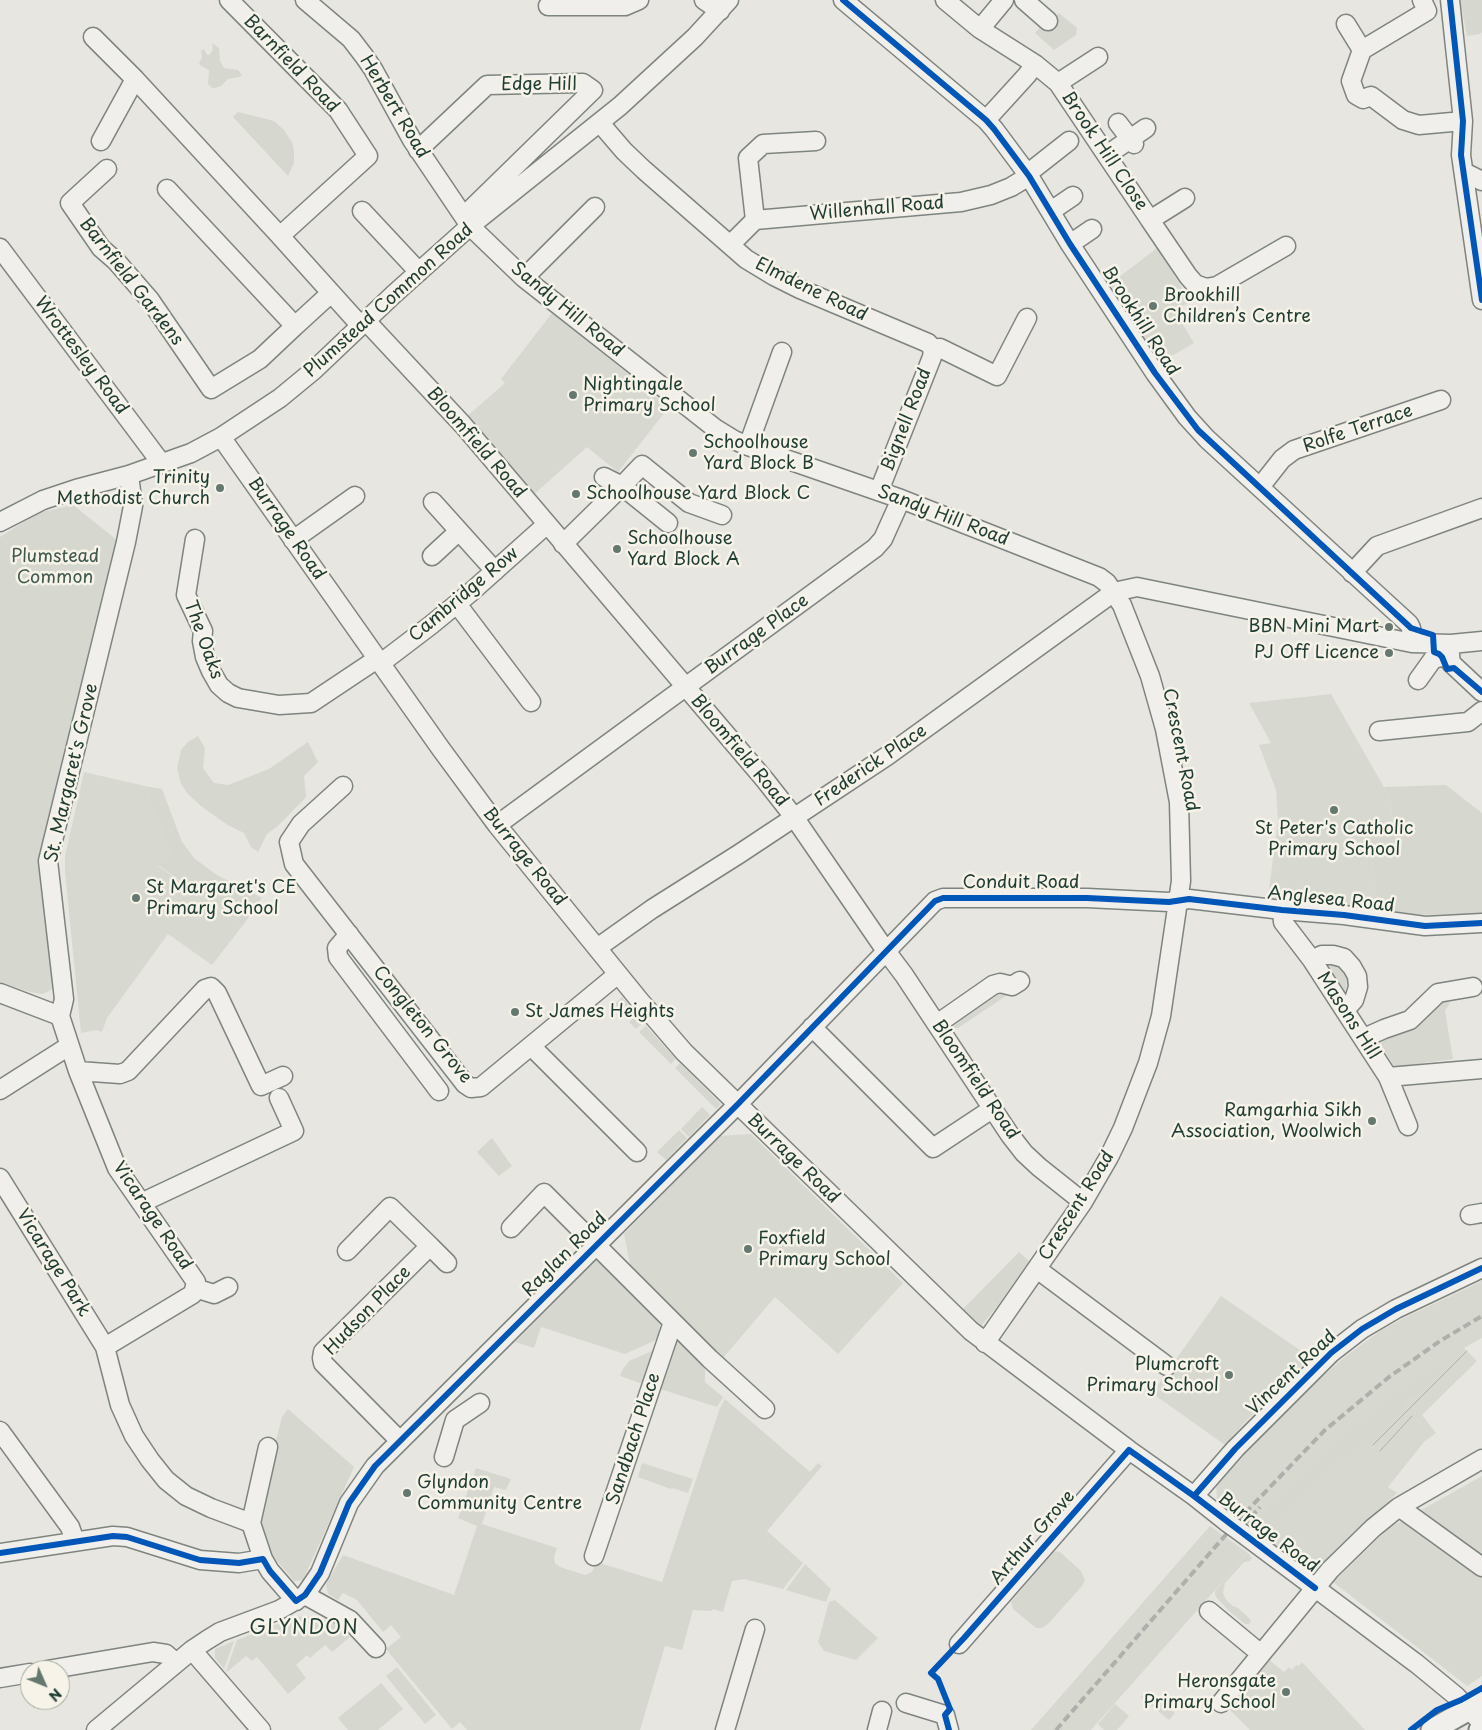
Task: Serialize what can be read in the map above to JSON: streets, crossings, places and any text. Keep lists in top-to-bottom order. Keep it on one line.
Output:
{"streets":{"street":["Barnfield Road","Edge Hill","Herbert Road","Brook Hill Close","Willenhall Road","Barnfield Gardens","Elmdene Road","Plumstead Common Road","Sandy Hill Road","Brookhill Road","Wrottesley Road","Bignell Road","Rolfe Terrace","Bloomfield Road","Burrage Road","Cambridge Row","Burrage Place","The Oaks","Crescent Road","Frederick Place","St. Margaret's Grove","Conduit Road","Anglesea Road","Masons Hill","Congleton Grove","Vicarage Road","Raglan Road","Vicarage Park","Hudson Place","Vincent Road","Sandbach Place","Arthur Grove"]},"crossings":[["Edge Hill","Herbert Road"],["Edge Hill","Plumstead Common Road"],["Edge Hill","Sandy Hill Road"],["Herbert Road","Plumstead Common Road"],["Herbert Road","Sandy Hill Road"],["Willenhall Road","Brookhill Road"],["Elmdene Road","Plumstead Common Road"],["Elmdene Road","Bignell Road"],["Plumstead Common Road","Sandy Hill Road"],["Plumstead Common Road","Wrottesley Road"],["Plumstead Common Road","Bloomfield Road"],["Plumstead Common Road","Burrage Road"],["Plumstead Common Road","St. Margaret's Grove"],["Sandy Hill Road","Bignell Road"],["Sandy Hill Road","Burrage Place"],["Sandy Hill Road","Crescent Road"],["Sandy Hill Road","Frederick Place"],["Brookhill Road","Rolfe Terrace"],["Bloomfield Road","Cambridge Row"],["Bloomfield Road","Burrage Place"],["Bloomfield Road","Crescent Road"],["Bloomfield Road","Frederick Place"],["Bloomfield Road","Conduit Road"],["Bloomfield Road","Raglan Road"],["Burrage Road","Cambridge Row"],["Burrage Road","Burrage Place"],["Burrage Road","The Oaks"],["Burrage Road","Crescent Road"],["Burrage Road","Frederick Place"],["Burrage Road","Congleton Grove"],["Burrage Road","Raglan Road"],["Burrage Road","Vincent Road"],["Burrage Road","Arthur Grove"],["Cambridge Row","The Oaks"],["Crescent Road","Frederick Place"],["Crescent Road","Conduit Road"],["Crescent Road","Anglesea Road"],["St. Margaret's Grove","Vicarage Road"],["Conduit Road","Anglesea Road"],["Conduit Road","Raglan Road"],["Anglesea Road","Masons Hill"],["Vicarage Road","Vicarage Park"],["Raglan Road","Hudson Place"]],"districts":["GLYNDON"],"parks":["Plumstead Common"],"places":["Brookhill Children’s Centre","Nightingale Primary School","Schoolhouse Yard Block B","Trinity Methodist Church","Schoolhouse Yard Block C","Schoolhouse Yard Block A","BBN Mini Mart","PJ Off Licence","St Peter's Catholic Primary School","St Margaret's CE Primary School","St James Heights","Ramgarhia Sikh Association, Woolwich","Foxfield Primary School","Plumcroft Primary School","Glyndon Community Centre","Heronsgate Primary School"],"north":"bottom right"}
